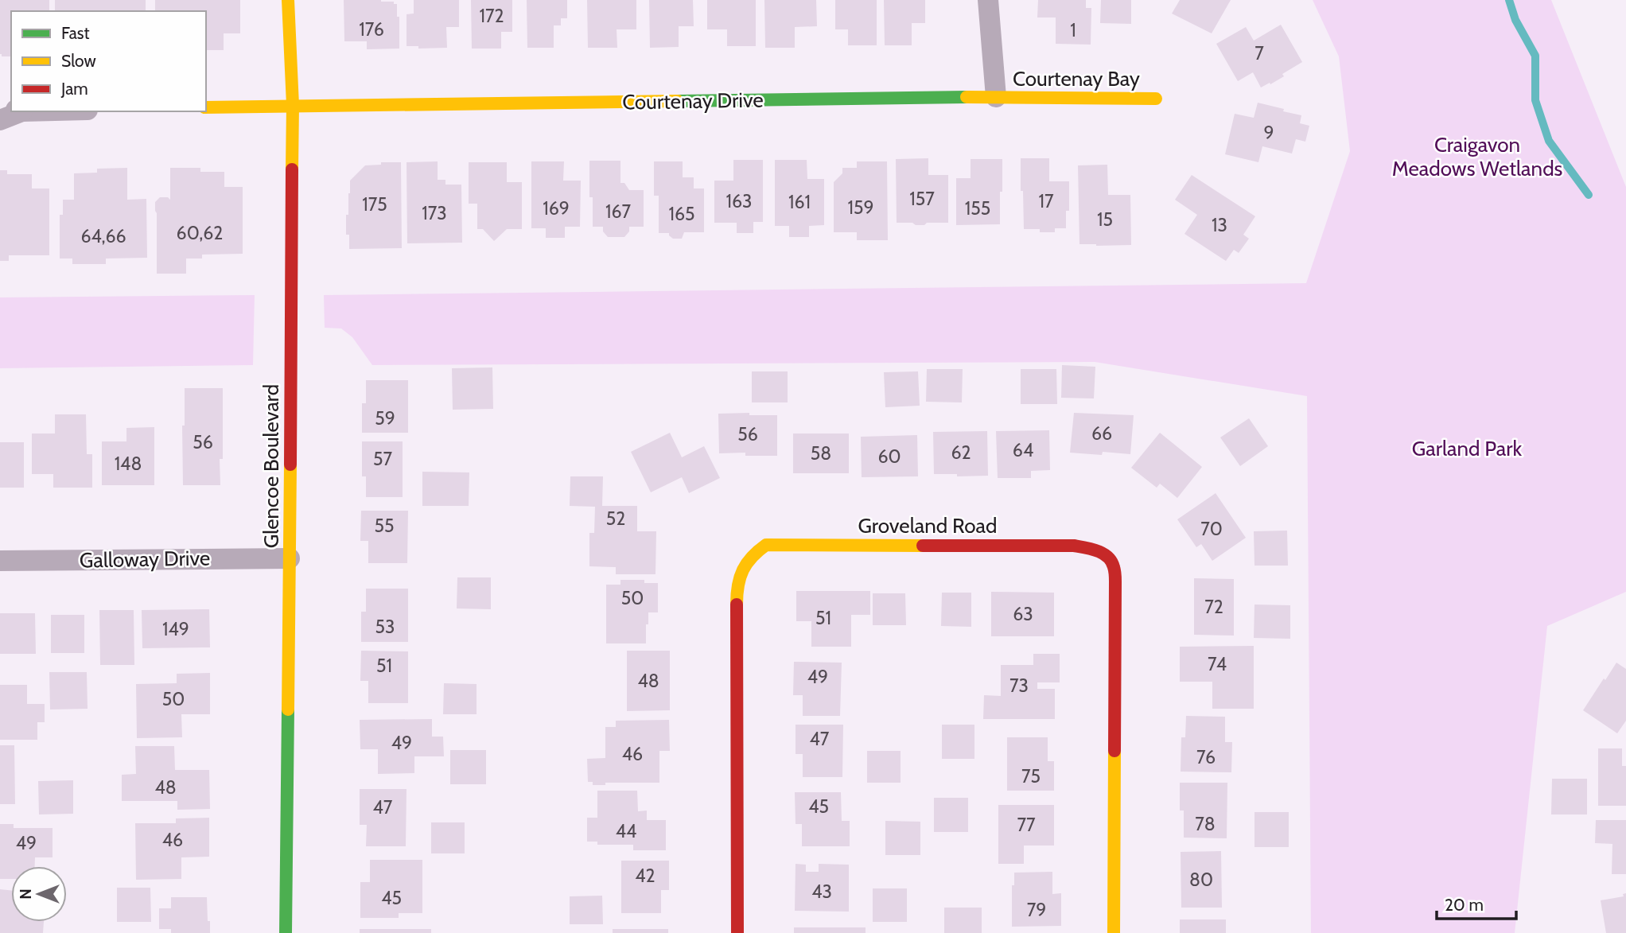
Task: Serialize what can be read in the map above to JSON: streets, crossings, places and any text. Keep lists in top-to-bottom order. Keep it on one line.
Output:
{"streets":{"street":["Courtenay Bay","Courtenay Drive","Glencoe Boulevard","Groveland Road","Galloway Drive"]},"crossings":[["Courtenay Bay","Courtenay Drive"],["Courtenay Drive","Glencoe Boulevard"],["Glencoe Boulevard","Galloway Drive"]],"parks":["Craigavon Meadows Wetlands","Garland Park"],"house_numbers":["172","176","1","7","9","157","163","17","161","175","159","169","155","167","173","165","15","13","60,62","64,66","59","66","56","56","64","62","58","60","57","148","52","55","70","50","72","63","51","53","149","74","51","49","48","73","50","47","49","46","76","75","48","45","47","78","77","44","46","49","42","80","43","45","79"],"legend":["Fast","Slow","Jam"],"scale_bar":"20 m","north":"left"}
